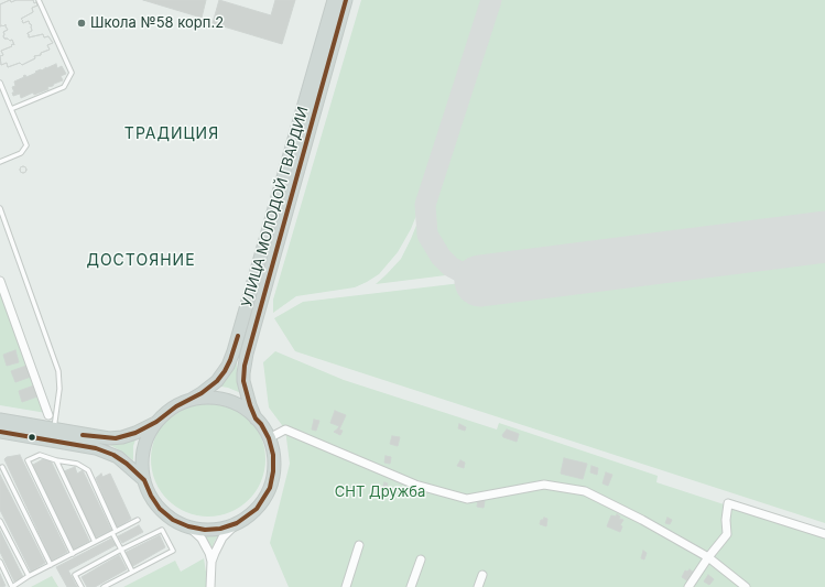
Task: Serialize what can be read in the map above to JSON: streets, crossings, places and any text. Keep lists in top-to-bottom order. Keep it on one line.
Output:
{"streets":{"main road":["УЛИЦА МОЛОДОЙ ГВАРДИИ"]},"districts":["ТРАДИЦИЯ","ДОСТОЯНИЕ"],"parks":["СНТ Дружба"],"places":["Школа №58 корп.2"]}
